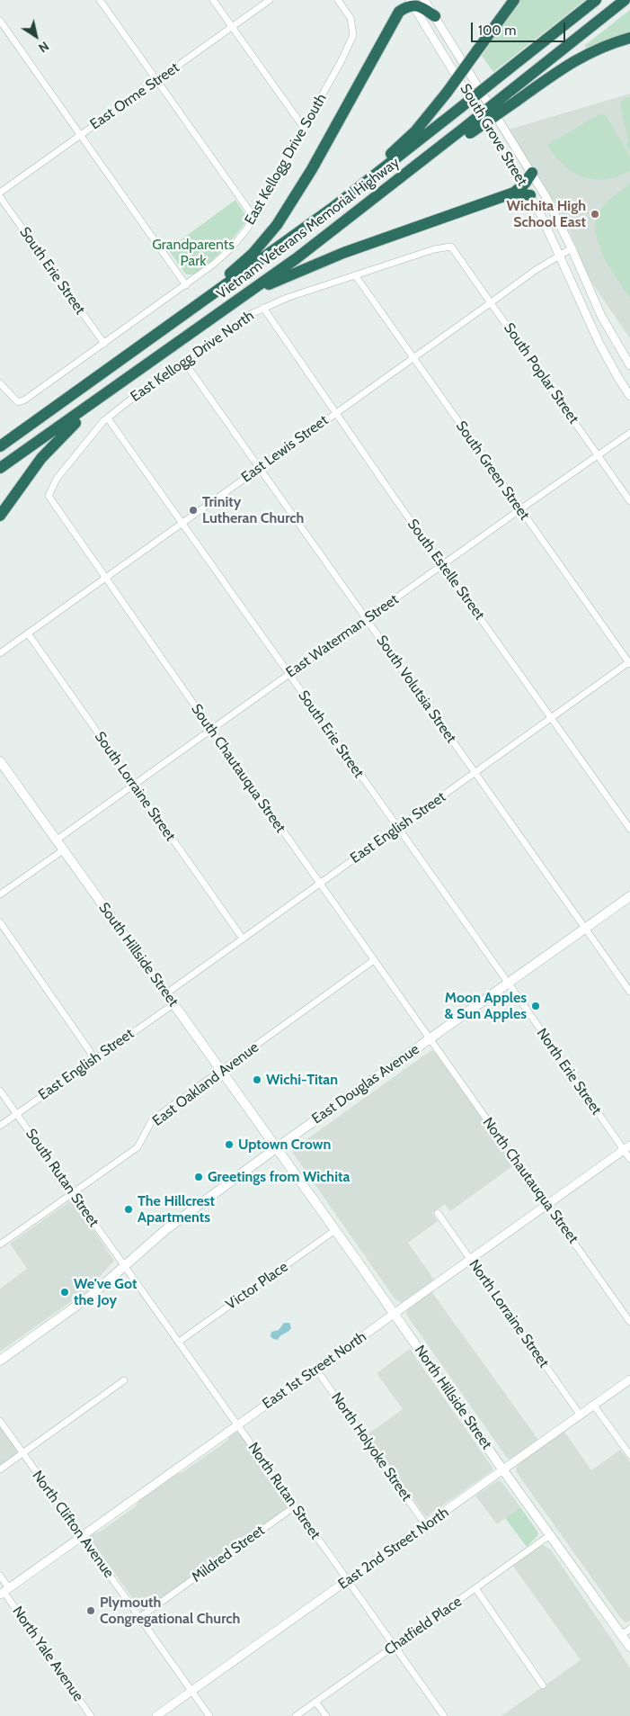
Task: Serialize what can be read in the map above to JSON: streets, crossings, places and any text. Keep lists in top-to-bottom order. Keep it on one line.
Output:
{"streets":{"highway":["Vietnam Veterans Memorial Highway"],"main road":["South Hillside Street","East Douglas Avenue","North Hillside Street"],"street":["East Orme Street","South Grove Street","East Kellogg Drive South","South Erie Street","East Kellogg Drive North","South Poplar Street","East Lewis Street","South Green Street","South Estelle Street","East Waterman Street","South Volutsia Street","South Chautauqua Street","South Lorraine Street","East English Street","North Erie Street","East Oakland Avenue","South Rutan Street","North Chautauqua Street","Victor Place","North Lorraine Street","East 1st Street North","North Holyoke Street","North Rutan Street","North Clifton Avenue","East 2nd Street North","Mildred Street","Chatfield Place","North Yale Avenue"]},"crossings":[["South Grove Street","East Lewis Street"],["East Kellogg Drive South","South Erie Street"],["South Erie Street","East Kellogg Drive North"],["South Erie Street","East Lewis Street"],["South Erie Street","East Waterman Street"],["South Erie Street","East English Street"],["South Erie Street","North Erie Street"],["South Erie Street","East Douglas Avenue"],["East Kellogg Drive North","South Poplar Street"],["East Kellogg Drive North","South Green Street"],["East Kellogg Drive North","South Estelle Street"],["East Kellogg Drive North","South Volutsia Street"],["East Kellogg Drive North","South Chautauqua Street"],["South Poplar Street","East Lewis Street"],["South Poplar Street","East Waterman Street"],["East Lewis Street","South Green Street"],["East Lewis Street","South Estelle Street"],["East Lewis Street","South Volutsia Street"],["East Lewis Street","South Chautauqua Street"],["East Lewis Street","South Lorraine Street"],["South Green Street","East Waterman Street"],["South Green Street","East English Street"],["South Estelle Street","East Waterman Street"],["South Estelle Street","East English Street"],["East Waterman Street","South Volutsia Street"],["East Waterman Street","South Chautauqua Street"],["East Waterman Street","South Lorraine Street"],["East Waterman Street","South Hillside Street"],["South Volutsia Street","East English Street"],["South Volutsia Street","East Douglas Avenue"],["South Chautauqua Street","East English Street"],["South Chautauqua Street","East Oakland Avenue"],["South Chautauqua Street","East Douglas Avenue"],["South Chautauqua Street","North Chautauqua Street"],["South Lorraine Street","East English Street"],["East English Street","South Hillside Street"],["East English Street","South Rutan Street"],["South Hillside Street","East Oakland Avenue"],["South Hillside Street","East Douglas Avenue"],["South Hillside Street","North Hillside Street"],["North Erie Street","East Douglas Avenue"],["North Erie Street","East 1st Street North"],["East Oakland Avenue","South Rutan Street"],["East Douglas Avenue","South Rutan Street"],["East Douglas Avenue","North Chautauqua Street"],["East Douglas Avenue","North Hillside Street"],["East Douglas Avenue","North Rutan Street"],["South Rutan Street","North Rutan Street"],["North Chautauqua Street","East 1st Street North"],["Victor Place","North Hillside Street"],["Victor Place","North Rutan Street"],["North Lorraine Street","East 1st Street North"],["North Lorraine Street","East 2nd Street North"],["East 1st Street North","North Hillside Street"],["East 1st Street North","North Holyoke Street"],["East 1st Street North","North Rutan Street"],["East 1st Street North","North Clifton Avenue"],["East 1st Street North","North Yale Avenue"],["North Hillside Street","East 2nd Street North"],["North Hillside Street","Chatfield Place"],["North Holyoke Street","East 2nd Street North"],["North Rutan Street","East 2nd Street North"],["North Rutan Street","Mildred Street"],["North Rutan Street","Chatfield Place"],["North Clifton Avenue","East 2nd Street North"],["North Clifton Avenue","Mildred Street"]],"parks":["Grandparents Park"],"places":["Wichita High School East","Trinity Lutheran Church","Moon Apples & Sun Apples","Wichi-Titan","Uptown Crown","Greetings from Wichita","The Hillcrest Apartments","We've Got the Joy","Plymouth Congregational Church"],"scale_bar":"100 m","north":"bottom right"}
